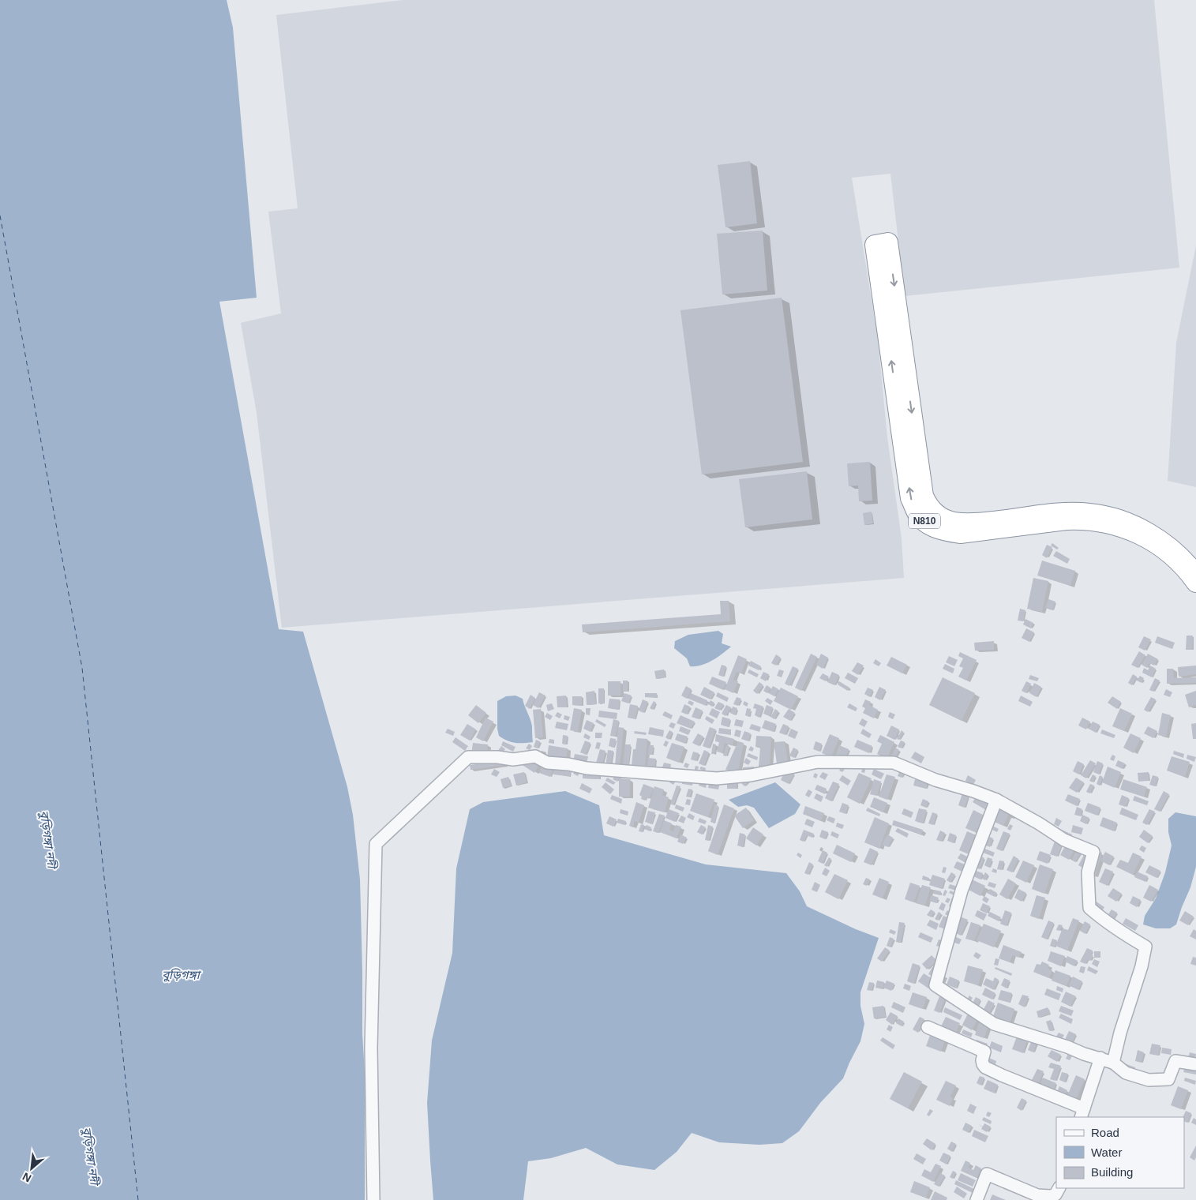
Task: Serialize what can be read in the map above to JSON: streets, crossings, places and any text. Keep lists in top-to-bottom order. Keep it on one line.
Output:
{"streets":{"highway":["N810"]},"water":["বুড়িগঙ্গা নদী","বুড়িগঙ্গা"],"legend":["Road","Water","Building"],"north":"bottom left"}
